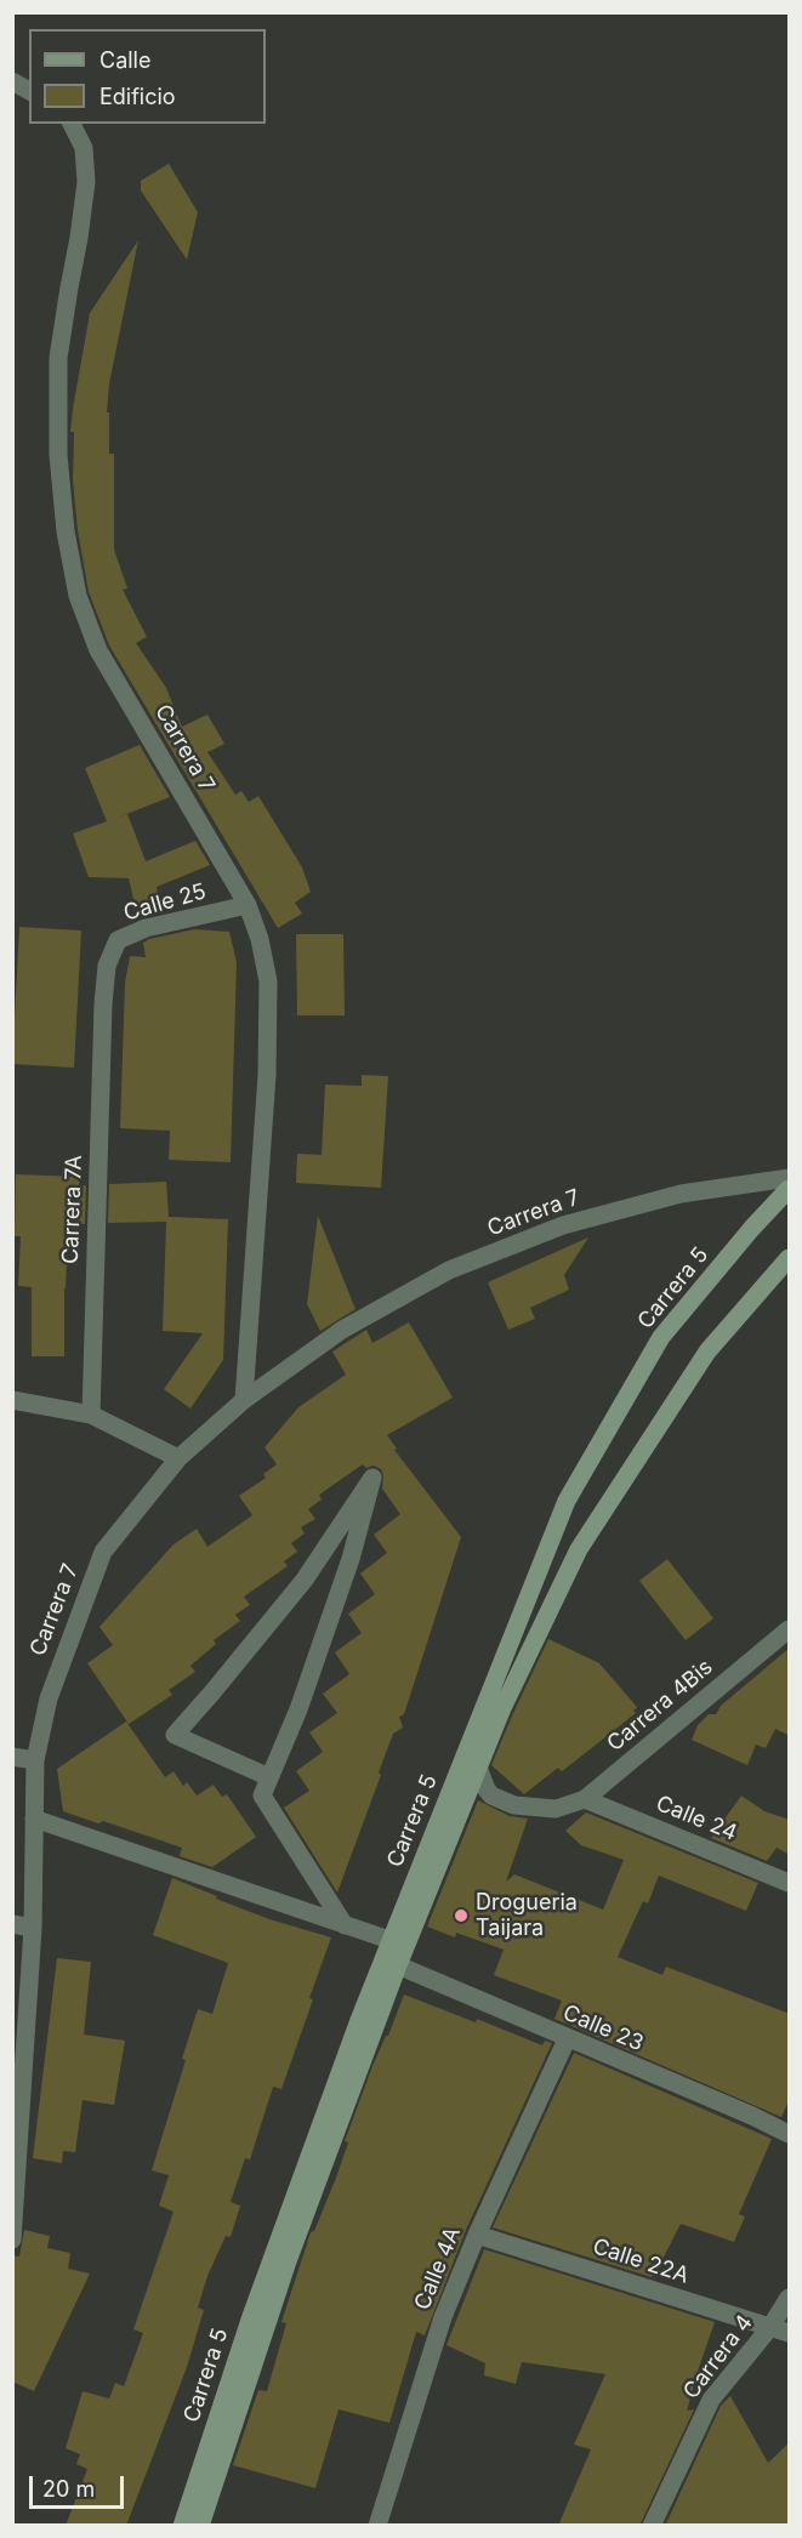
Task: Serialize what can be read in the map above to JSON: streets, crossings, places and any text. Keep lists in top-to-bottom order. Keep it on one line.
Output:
{"streets":{"street":["Carrera 7","Calle 25","Carrera 7A","Carrera 5","Carrera 4Bis","Calle 24","Calle 23","Calle 22A","Calle 4A","Carrera 4"]},"crossings":[["Carrera 7","Calle 25"],["Calle 25","Carrera 7A"],["Carrera 5","Carrera 4Bis"],["Carrera 5","Calle 23"],["Carrera 4Bis","Calle 24"],["Calle 23","Calle 4A"],["Calle 22A","Calle 4A"],["Calle 22A","Carrera 4"]],"places":["Drogueria Taijara"],"legend":["Calle","Edificio"],"scale_bar":"20 m"}
